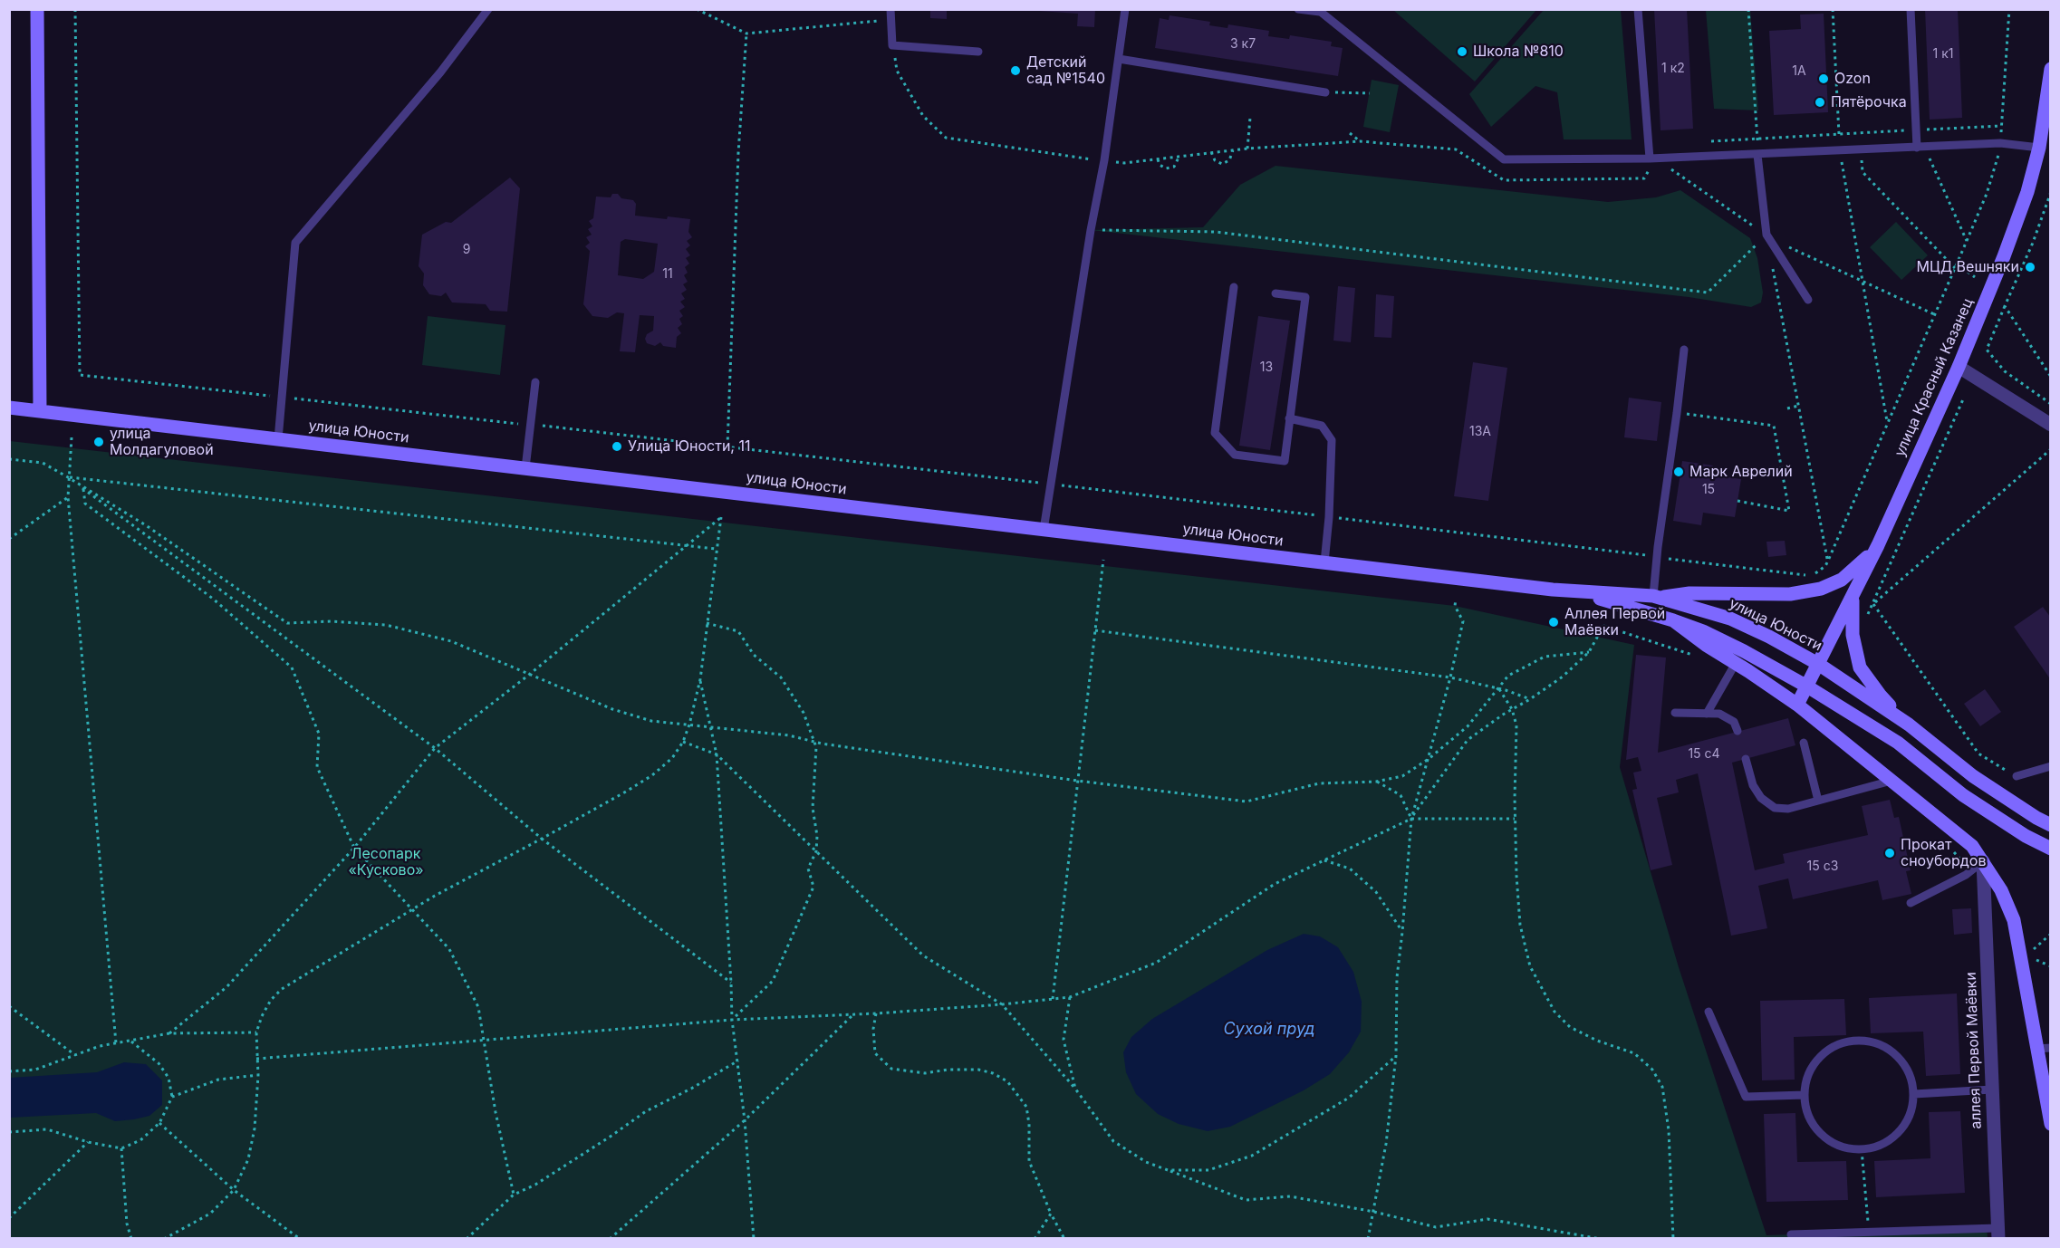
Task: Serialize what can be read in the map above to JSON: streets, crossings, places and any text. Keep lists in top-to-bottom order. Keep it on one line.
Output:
{"streets":{"main road":["улица Красный Казанец","улица Юности"],"street":["аллея Первой Маёвки"]},"crossings":[["улица Красный Казанец","улица Юности"]],"water":["Сухой пруд"],"parks":["Лесопарк «Кусково»"],"places":["Школа №810","Детский сад №1540","Ozon","Пятёрочка","МЦД Вешняки","улица Молдагуловой","Улица Юности, 11","Марк Аврелий","Аллея Первой Маёвки","Прокат сноубордов"],"house_numbers":["3 к7","1 к1","1 к2","1А","9","11","13","13А","15","15 с4","15 с3"]}
